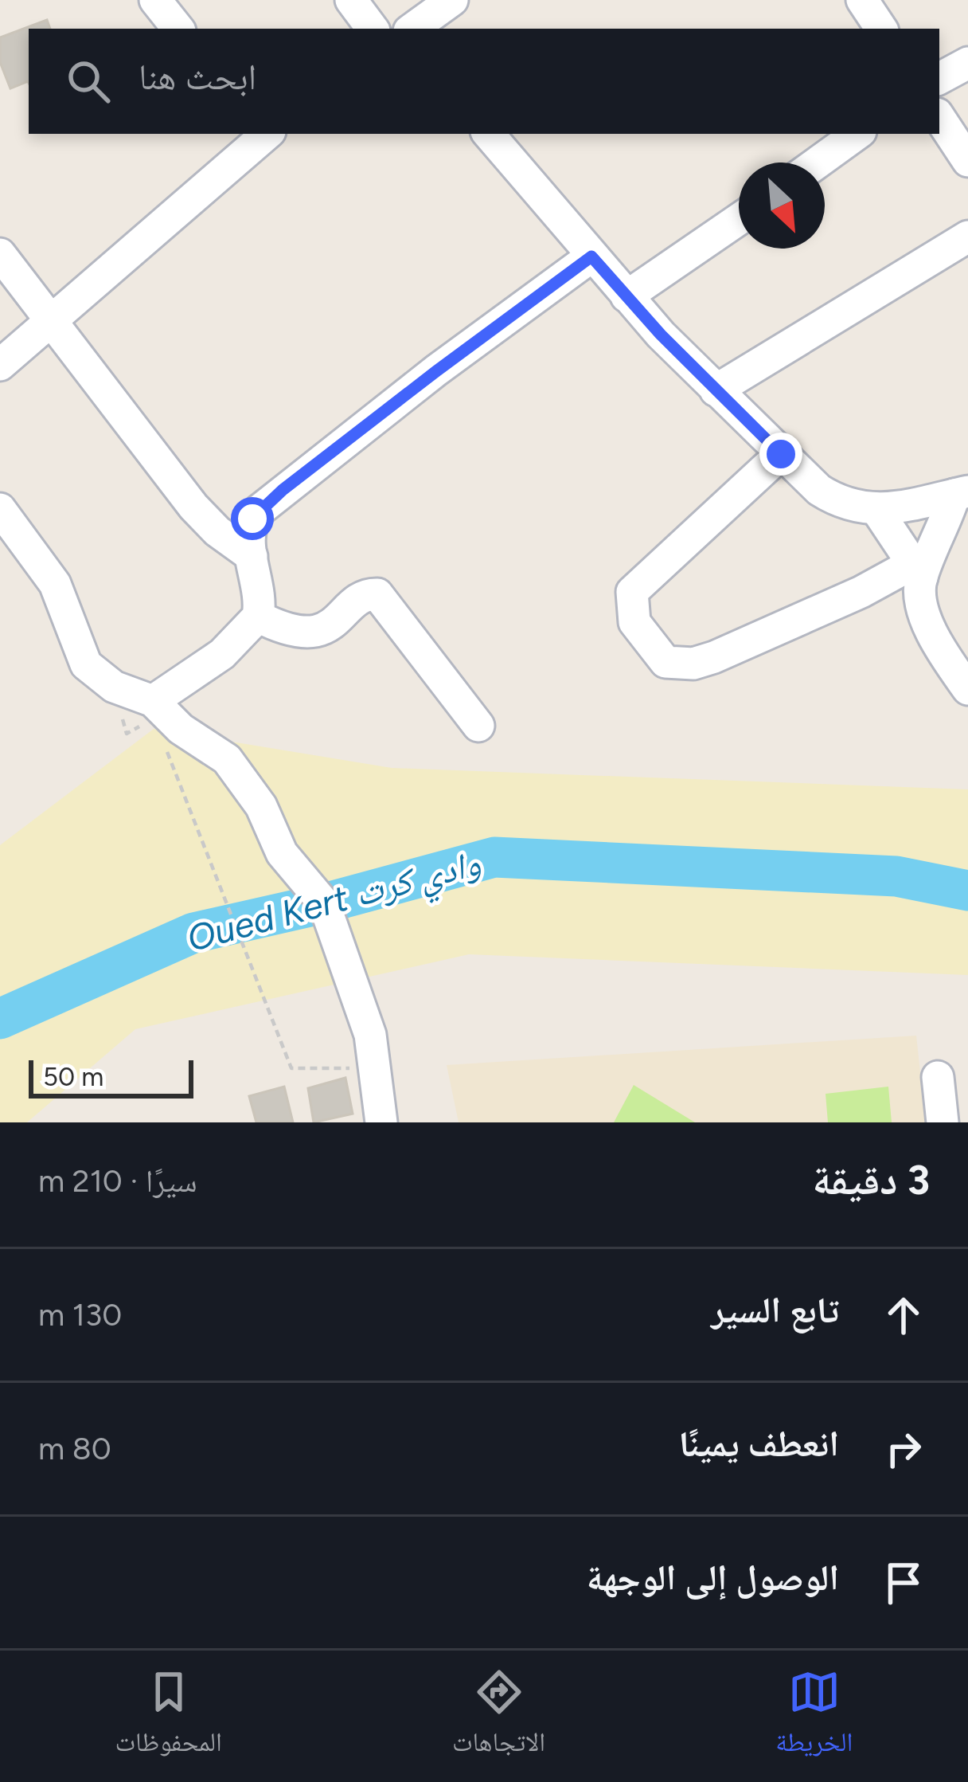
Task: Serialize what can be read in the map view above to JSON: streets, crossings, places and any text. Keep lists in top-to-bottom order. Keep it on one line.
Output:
{"water":["Oued Kert وادي كرت"],"scale_bar":"50 m","north":"bottom right","page":{"search":"ابحث هنا","scale":"50 m","heading":["3 دقيقة","سيرًا · 210 m"],"list":[["تابع السير","130 m"],["انعطف يمينًا","80 m"],"الوصول إلى الوجهة"],"nav":["الخريطة","الاتجاهات","المحفوظات"]}}
